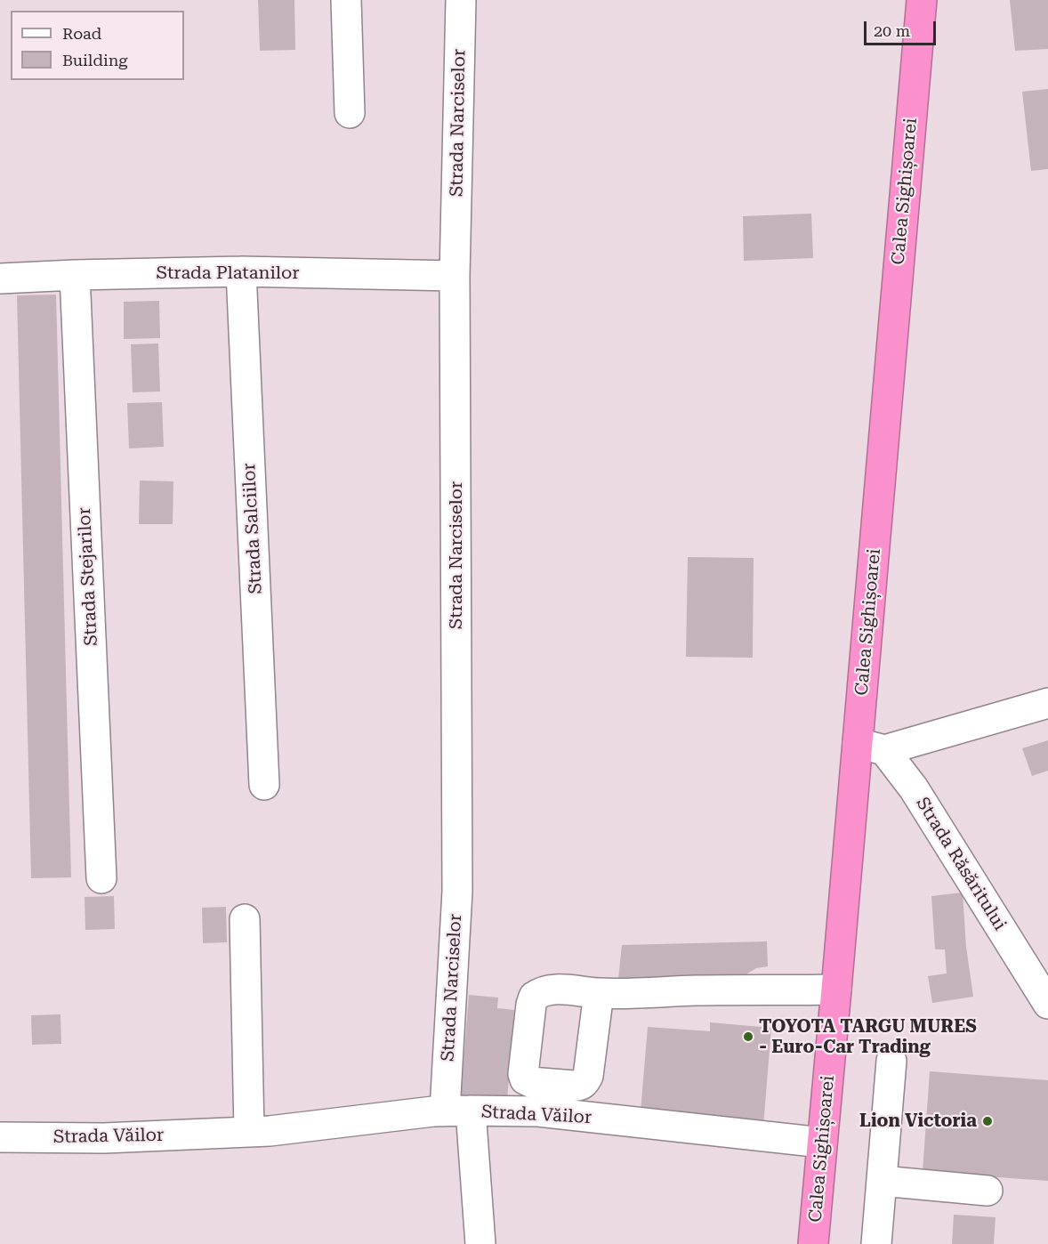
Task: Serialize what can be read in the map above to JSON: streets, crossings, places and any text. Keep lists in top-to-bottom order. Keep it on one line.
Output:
{"streets":{"highway":["Calea Sighișoarei"],"street":["Strada Narciselor","Strada Platanilor","Strada Salciilor","Strada Stejarilor","Strada Răsăritului","Strada Văilor"]},"crossings":[["Strada Narciselor","Strada Platanilor"],["Strada Narciselor","Strada Văilor"],["Calea Sighișoarei","Strada Răsăritului"],["Calea Sighișoarei","Strada Văilor"],["Strada Platanilor","Strada Salciilor"],["Strada Platanilor","Strada Stejarilor"]],"places":["TOYOTA TARGU MURES - Euro-Car Trading","Lion Victoria"],"legend":["Road","Building"],"scale_bar":"20 m"}
